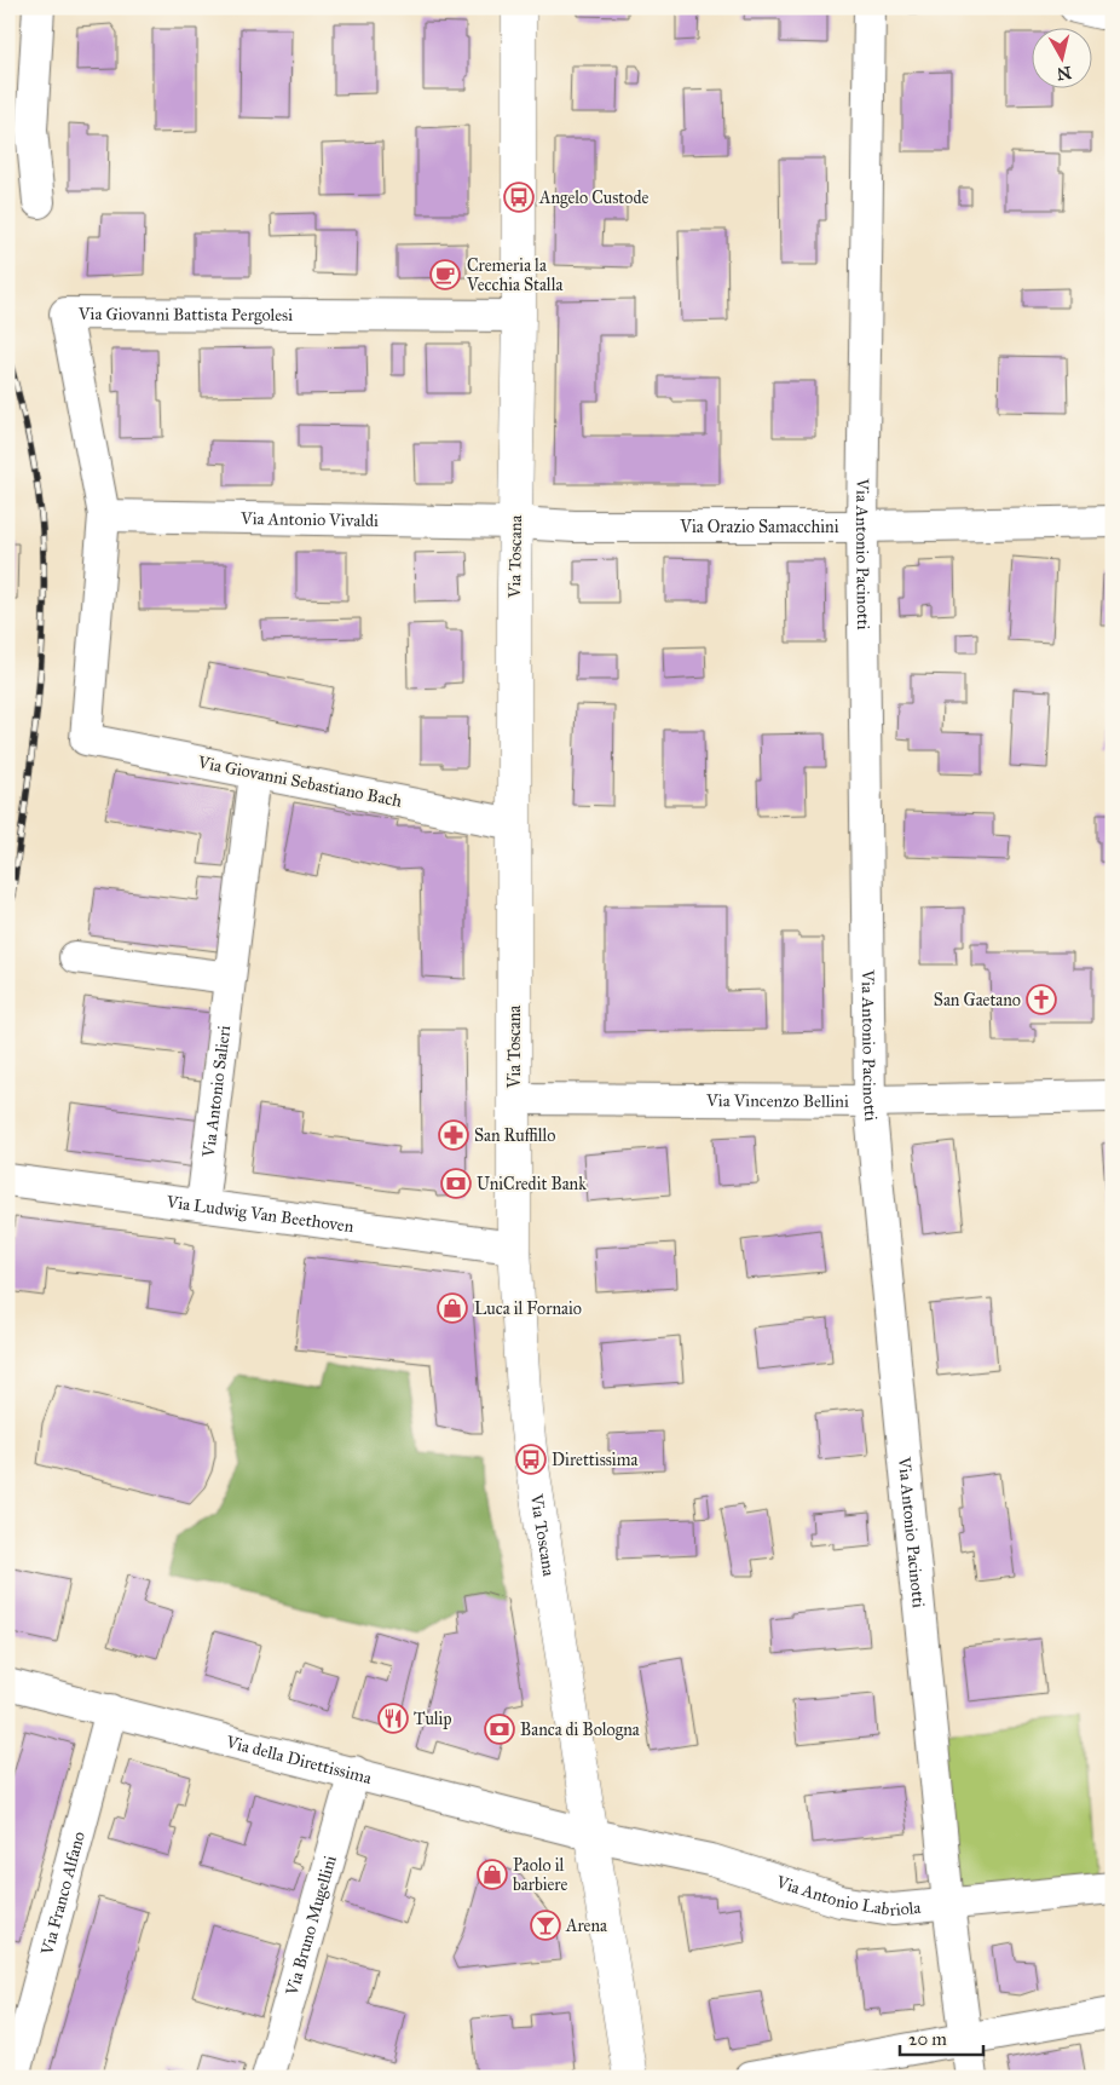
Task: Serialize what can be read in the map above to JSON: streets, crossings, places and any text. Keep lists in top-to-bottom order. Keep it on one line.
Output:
{"streets":{"main road":["Via Toscana"],"street":["Via Giovanni Battista Pergolesi","Via Antonio Vivaldi","Via Orazio Samacchini","Via Antonio Pacinotti","Via Giovanni Sebastiano Bach","Via Antonio Salieri","Via Vincenzo Bellini","Via Ludwig Van Beethoven","Via della Direttissima","Via Antonio Labriola","Via Franco Alfano","Via Bruno Mugellini"]},"crossings":[["Via Giovanni Battista Pergolesi","Via Antonio Vivaldi"],["Via Giovanni Battista Pergolesi","Via Toscana"],["Via Giovanni Battista Pergolesi","Via Giovanni Sebastiano Bach"],["Via Antonio Vivaldi","Via Orazio Samacchini"],["Via Antonio Vivaldi","Via Toscana"],["Via Orazio Samacchini","Via Antonio Pacinotti"],["Via Orazio Samacchini","Via Toscana"],["Via Antonio Pacinotti","Via Vincenzo Bellini"],["Via Antonio Pacinotti","Via Antonio Labriola"],["Via Toscana","Via Giovanni Sebastiano Bach"],["Via Toscana","Via Vincenzo Bellini"],["Via Toscana","Via Ludwig Van Beethoven"],["Via Toscana","Via della Direttissima"],["Via Toscana","Via Antonio Labriola"],["Via Giovanni Sebastiano Bach","Via Antonio Salieri"],["Via Antonio Salieri","Via Ludwig Van Beethoven"],["Via della Direttissima","Via Antonio Labriola"],["Via della Direttissima","Via Franco Alfano"],["Via della Direttissima","Via Bruno Mugellini"]],"places":{"bus stop":["Angelo Custode","Direttissima"],"cafe":["Cremeria la Vecchia Stalla"],"church":["San Gaetano"],"pharmacy":["San Ruffillo"],"bank":["UniCredit Bank","Banca di Bologna"],"shop":["Luca il Fornaio","Paolo il barbiere"],"restaurant":["Tulip"],"bar":["Arena"]},"scale_bar":"20 m","north":"bottom"}
